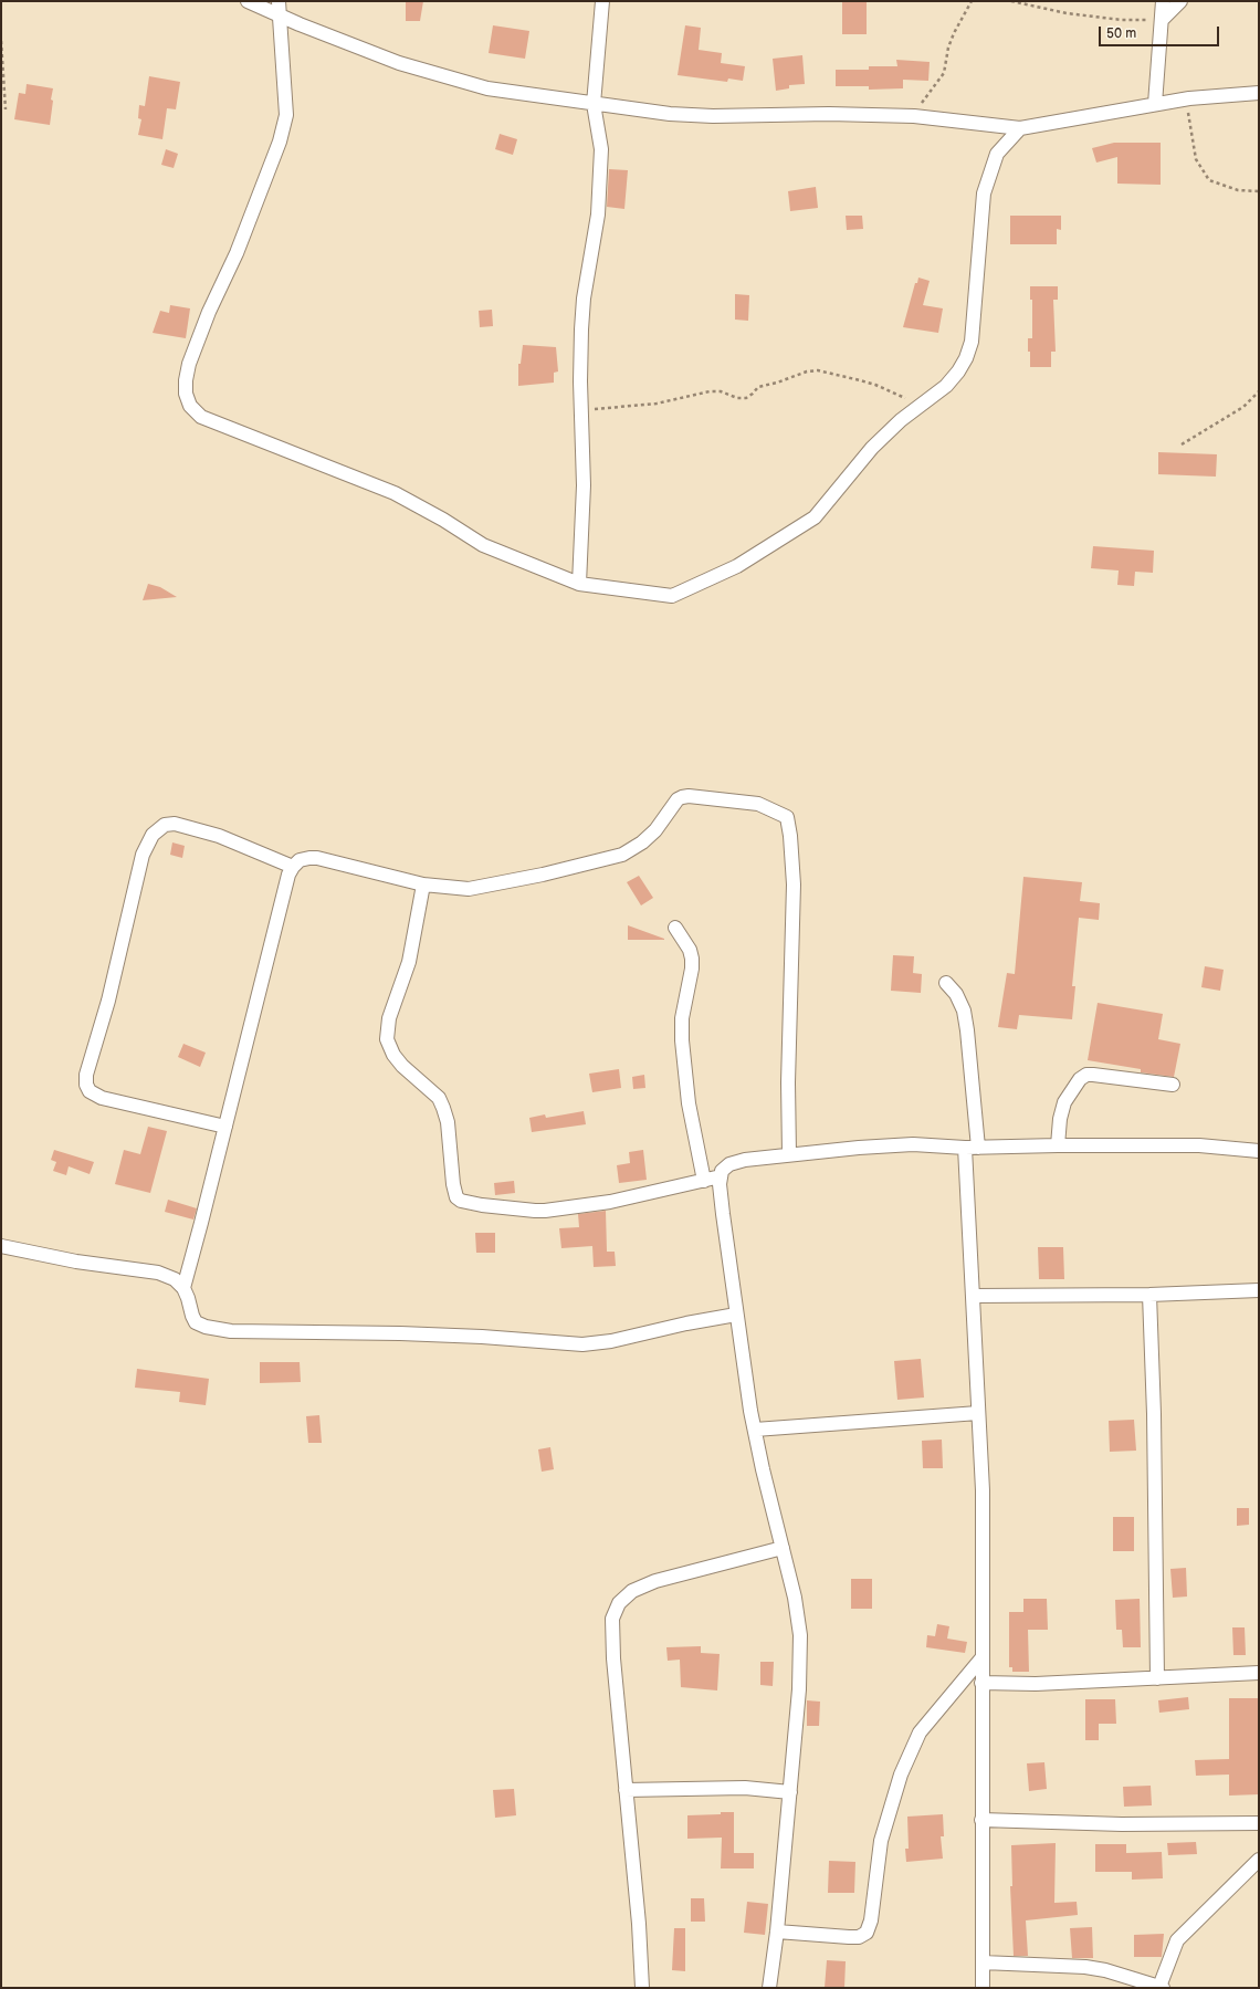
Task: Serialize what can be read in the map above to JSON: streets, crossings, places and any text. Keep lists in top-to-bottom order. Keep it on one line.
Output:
{"scale_bar":"50 m"}
